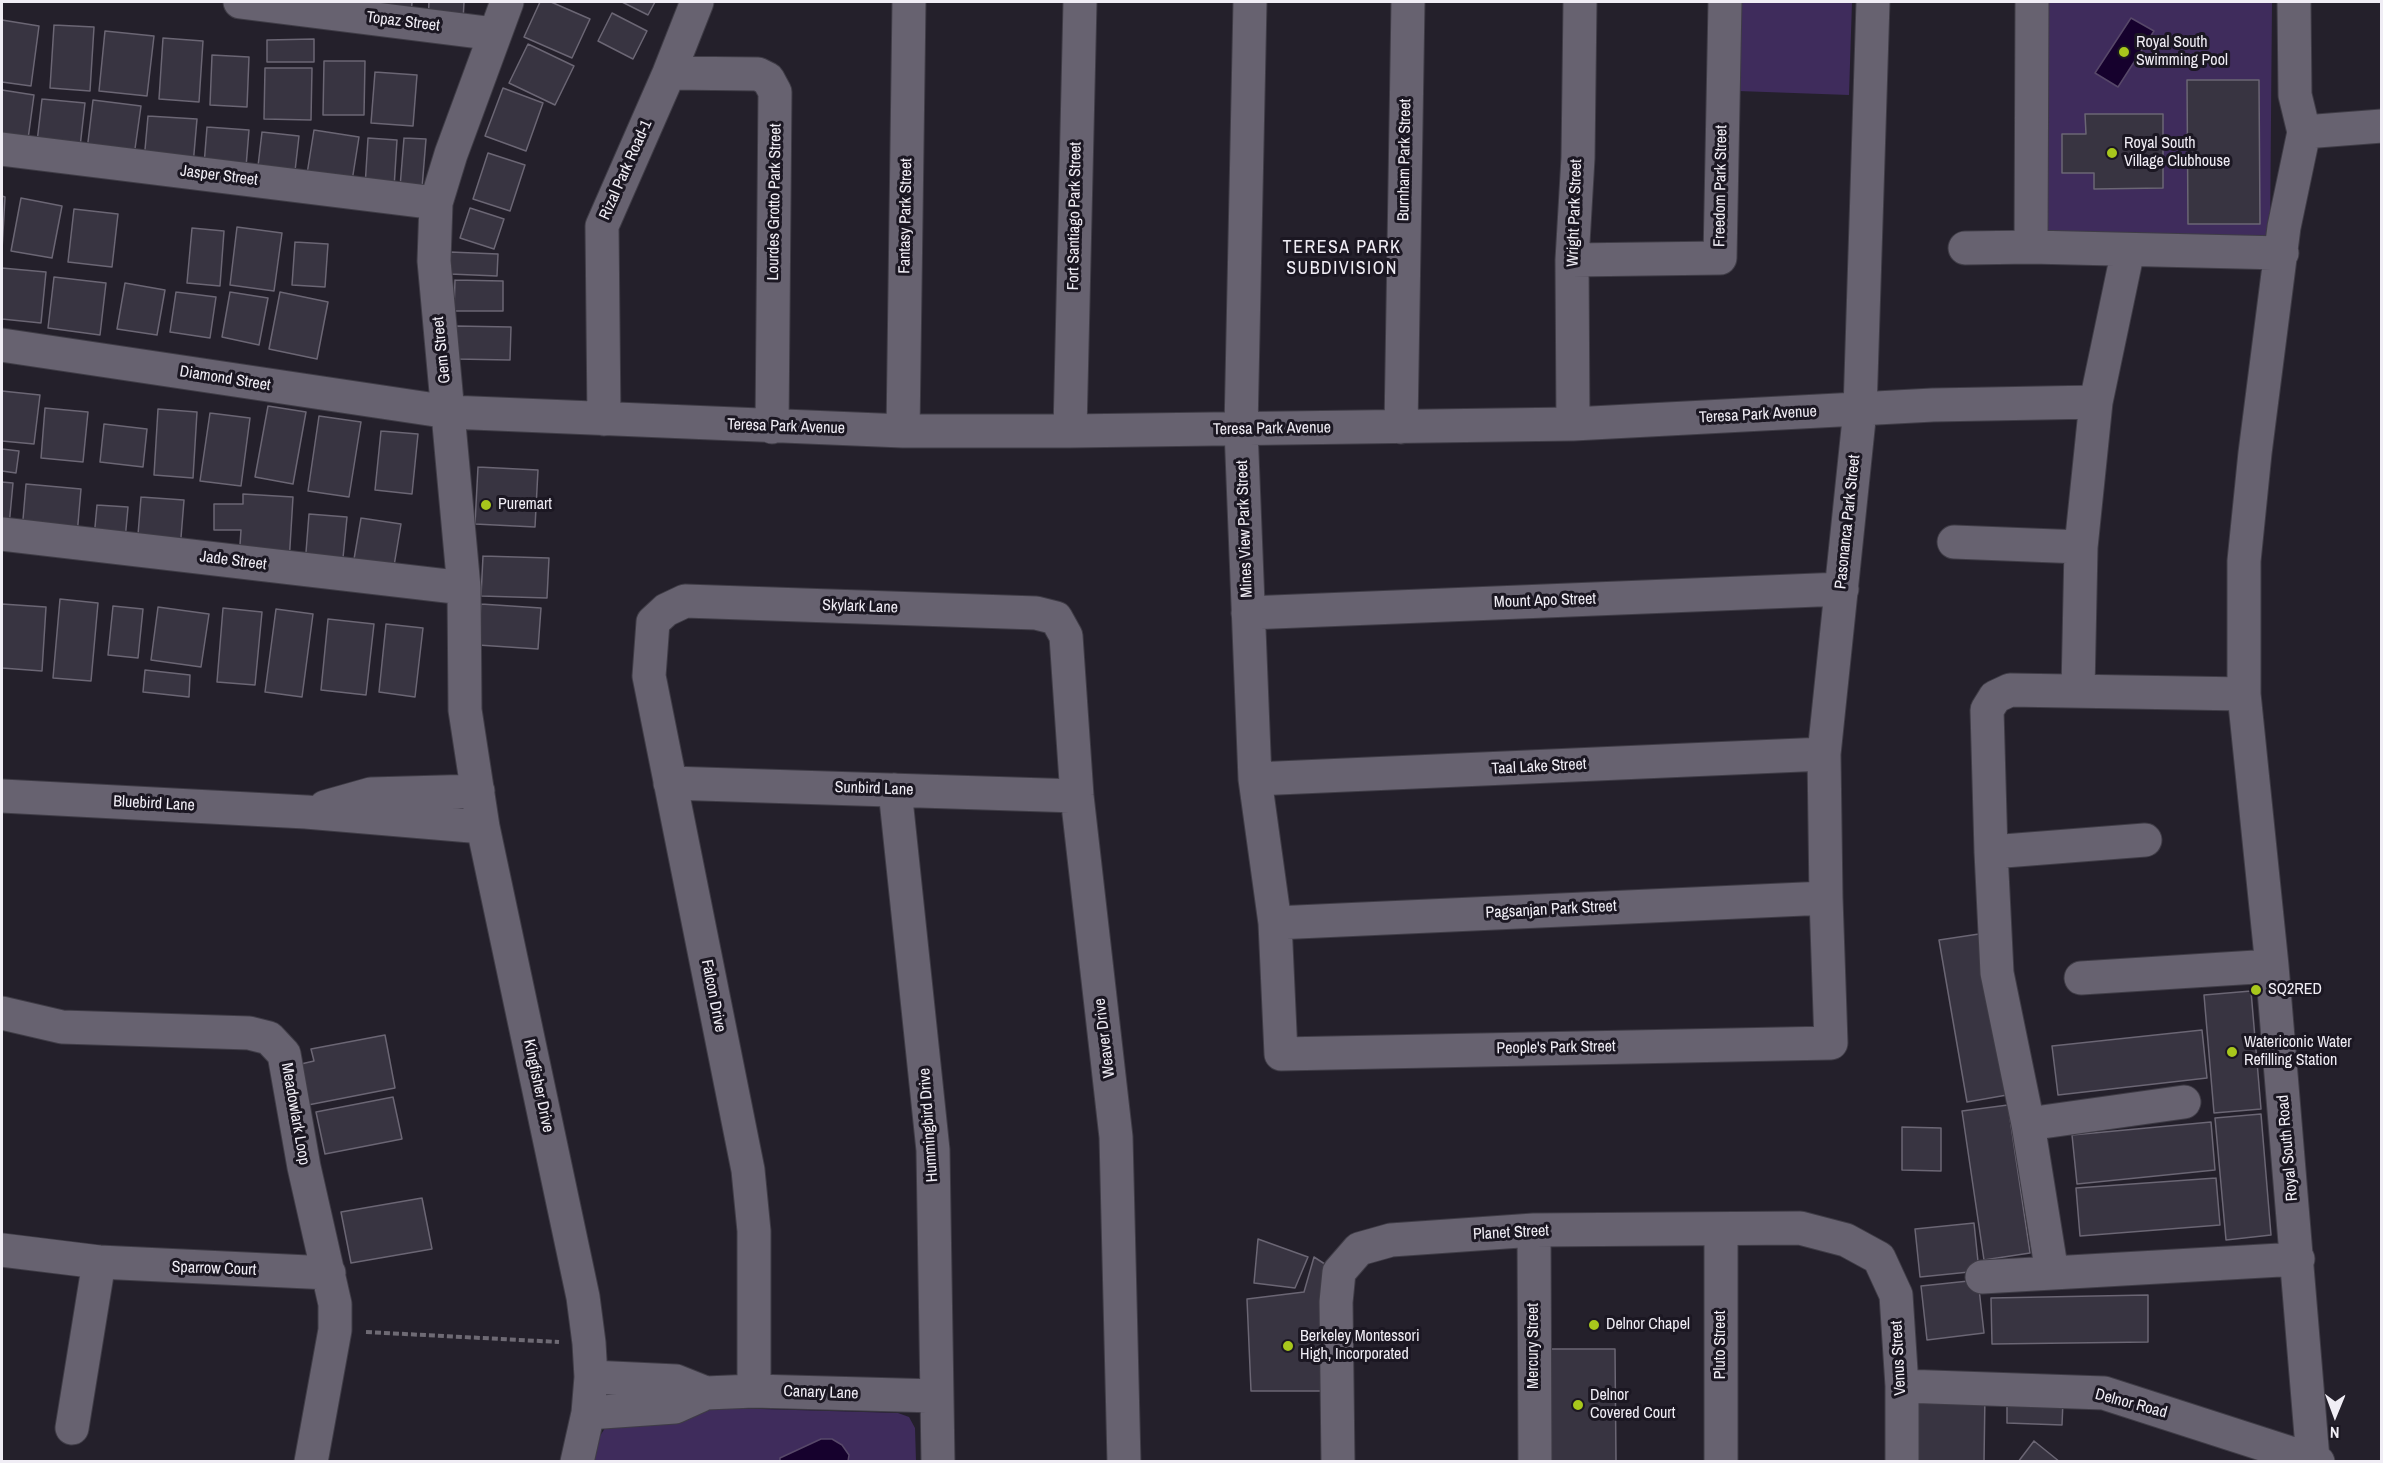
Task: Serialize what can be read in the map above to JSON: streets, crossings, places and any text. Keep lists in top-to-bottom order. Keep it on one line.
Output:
{"streets":{"street":["Topaz Street","Burnham Park Street","Rizal Park Road-1","Jasper Street","Freedom Park Street","Lourdes Grotto Park Street","Wright Park Street","Fantasy Park Street","Fort Santiago Park Street","Gem Street","Diamond Street","Teresa Park Avenue","Pasonanca Park Street","Mines View Park Street","Jade Street","Mount Apo Street","Skylark Lane","Taal Lake Street","Sunbird Lane","Bluebird Lane","Pagsanjan Park Street","Falcon Drive","Weaver Drive","People's Park Street","Kingfisher Drive","Meadowlark Loop","Hummingbird Drive","Royal South Road","Planet Street","Sparrow Court","Pluto Street","Mercury Street","Venus Street","Canary Lane","Delnor Road"]},"crossings":[["Topaz Street","Gem Street"],["Burnham Park Street","Teresa Park Avenue"],["Rizal Park Road-1","Lourdes Grotto Park Street"],["Rizal Park Road-1","Teresa Park Avenue"],["Jasper Street","Gem Street"],["Freedom Park Street","Wright Park Street"],["Lourdes Grotto Park Street","Teresa Park Avenue"],["Wright Park Street","Teresa Park Avenue"],["Fantasy Park Street","Teresa Park Avenue"],["Fort Santiago Park Street","Teresa Park Avenue"],["Gem Street","Diamond Street"],["Gem Street","Teresa Park Avenue"],["Gem Street","Jade Street"],["Gem Street","Kingfisher Drive"],["Diamond Street","Teresa Park Avenue"],["Teresa Park Avenue","Pasonanca Park Street"],["Teresa Park Avenue","Mines View Park Street"],["Pasonanca Park Street","Mount Apo Street"],["Pasonanca Park Street","Taal Lake Street"],["Pasonanca Park Street","Pagsanjan Park Street"],["Pasonanca Park Street","People's Park Street"],["Mines View Park Street","Mount Apo Street"],["Mines View Park Street","Taal Lake Street"],["Mines View Park Street","Pagsanjan Park Street"],["Mines View Park Street","People's Park Street"],["Skylark Lane","Falcon Drive"],["Skylark Lane","Weaver Drive"],["Sunbird Lane","Falcon Drive"],["Sunbird Lane","Weaver Drive"],["Sunbird Lane","Hummingbird Drive"],["Bluebird Lane","Kingfisher Drive"],["Falcon Drive","Canary Lane"],["Kingfisher Drive","Canary Lane"],["Meadowlark Loop","Sparrow Court"],["Hummingbird Drive","Canary Lane"],["Royal South Road","Delnor Road"],["Planet Street","Pluto Street"],["Planet Street","Mercury Street"],["Planet Street","Venus Street"],["Venus Street","Delnor Road"]],"districts":["TERESA PARK SUBDIVISION"],"places":["Royal South Swimming Pool","Royal South Village Clubhouse","Puremart","SQ2RED","Watericonic Water Refilling Station","Delnor Chapel","Berkeley Montessori High, Incorporated","Delnor Covered Court"],"north":"bottom"}
